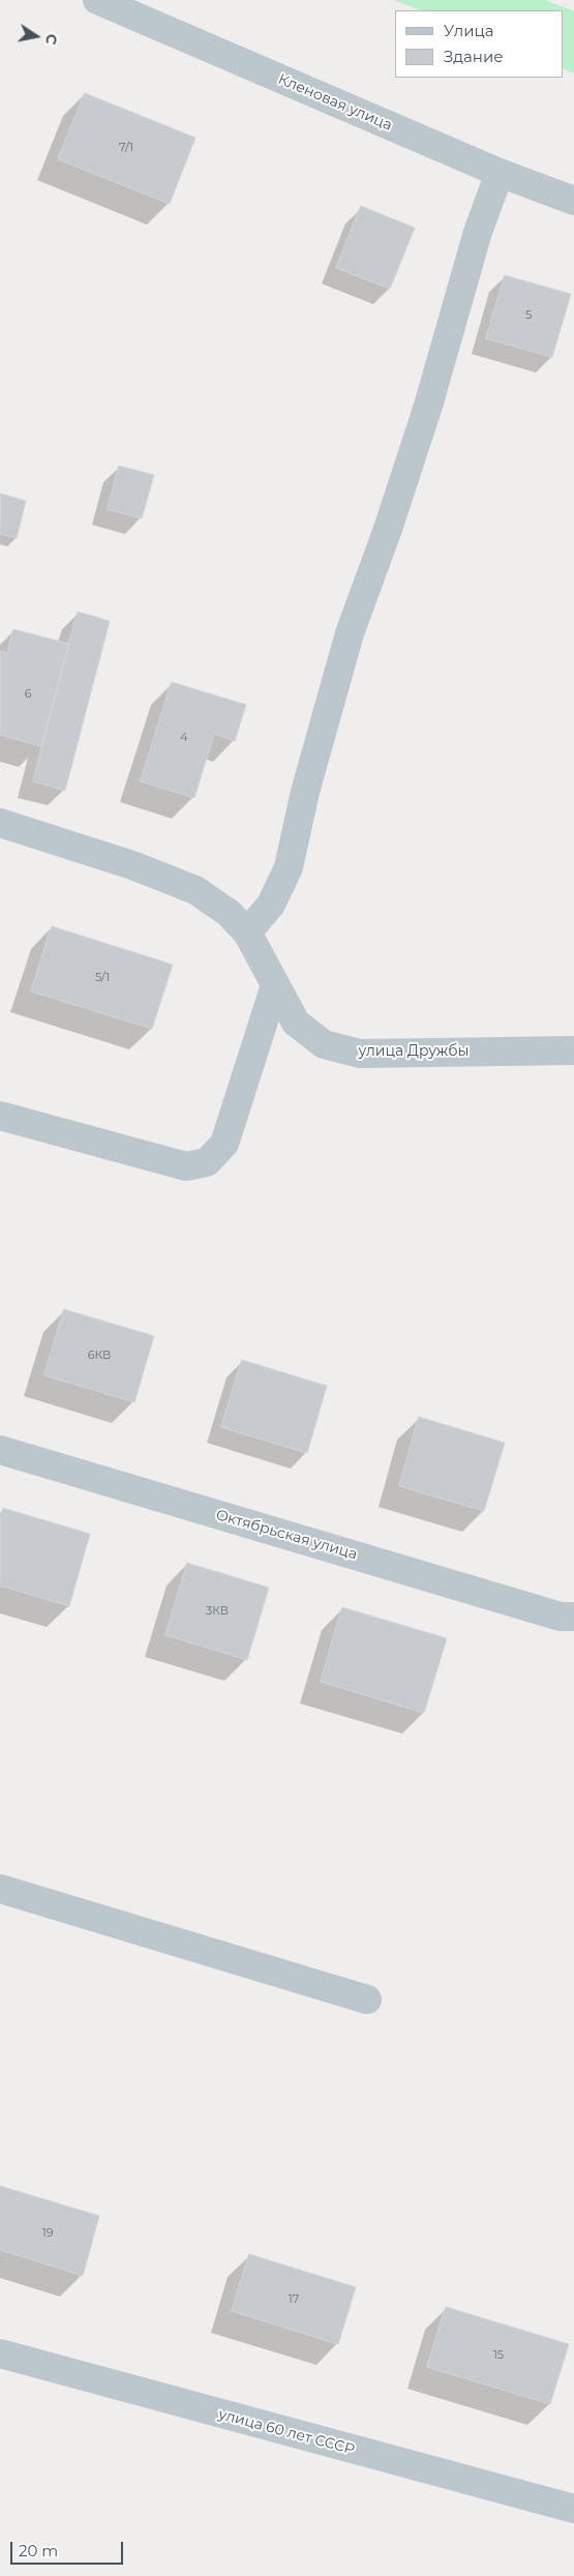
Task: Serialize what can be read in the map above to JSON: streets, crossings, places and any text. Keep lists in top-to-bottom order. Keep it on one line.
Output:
{"streets":{"street":["Кленовая улица","улица Дружбы","Октябрьская улица","улица 60 лет СССР"]},"house_numbers":["7/1","5","6","4","5/1","6КВ","3КВ","19","17","15"],"legend":["Улица","Здание"],"scale_bar":"20 m","north":"right"}
